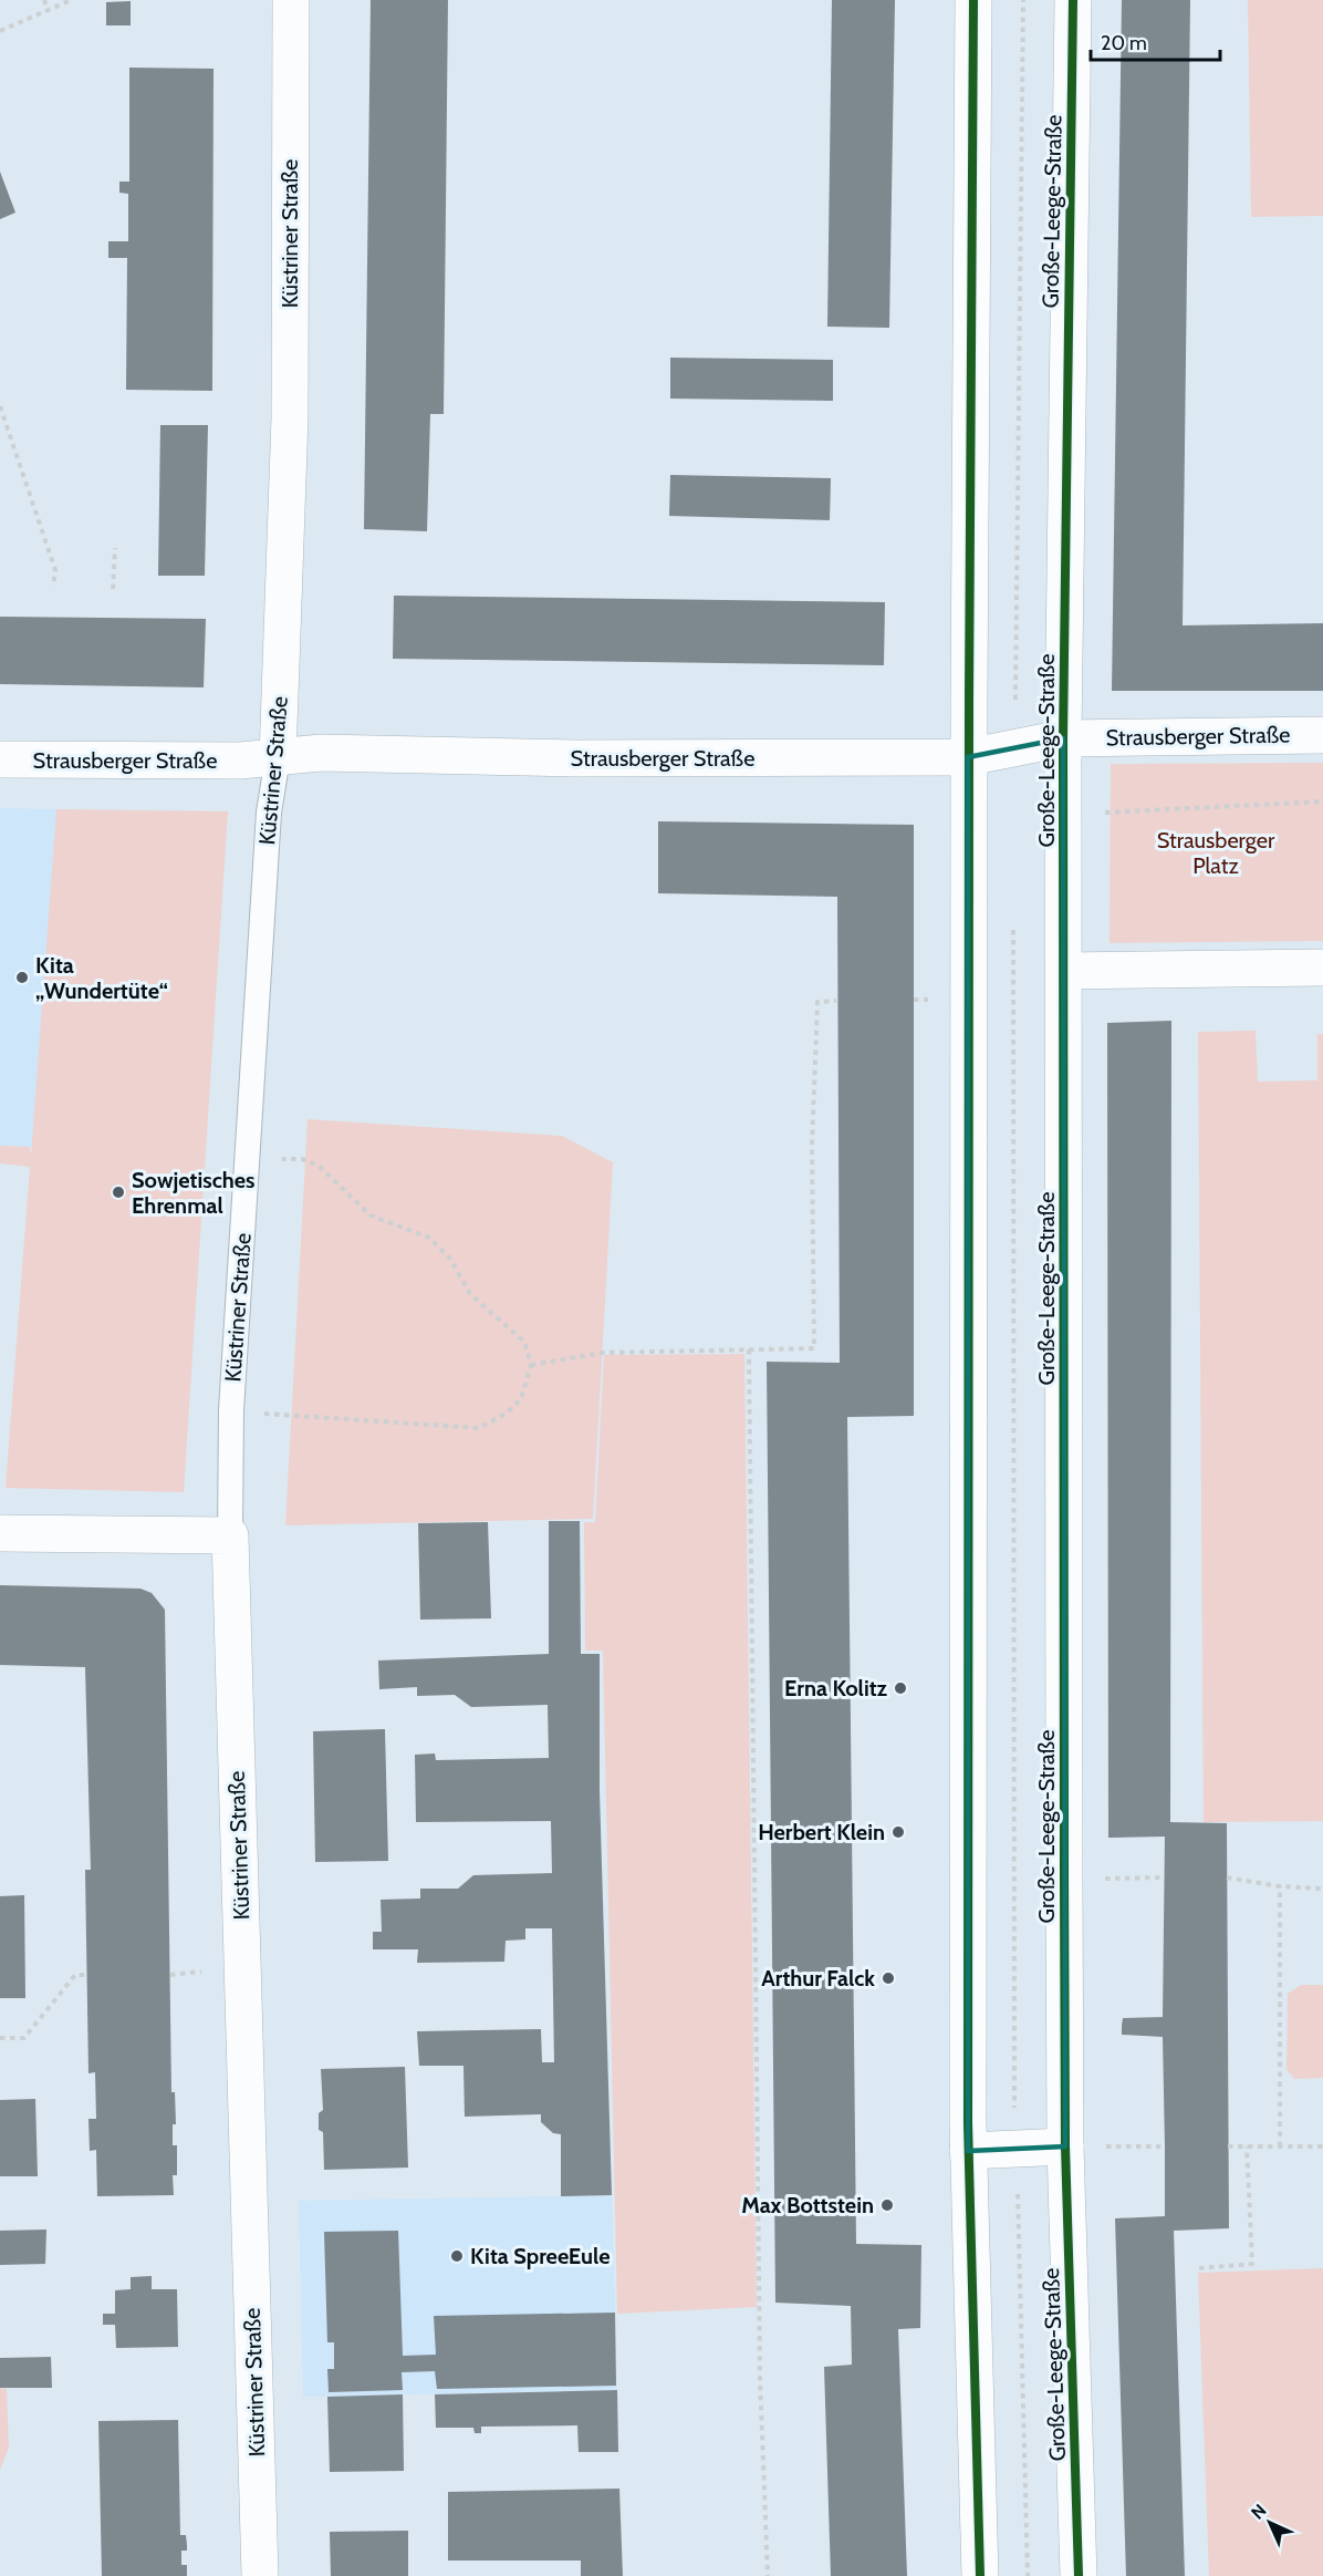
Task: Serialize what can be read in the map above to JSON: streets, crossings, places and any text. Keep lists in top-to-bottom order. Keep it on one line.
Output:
{"streets":{"street":["Große-Leege-Straße","Küstriner Straße","Strausberger Straße"]},"crossings":[["Große-Leege-Straße","Strausberger Straße"],["Küstriner Straße","Strausberger Straße"]],"parks":["Strausberger Platz"],"places":["Kita „Wundertüte“","Sowjetisches Ehrenmal","Erna Kolitz","Herbert Klein","Arthur Falck","Max Bottstein","Kita SpreeEule"],"scale_bar":"20 m","north":"top left"}
